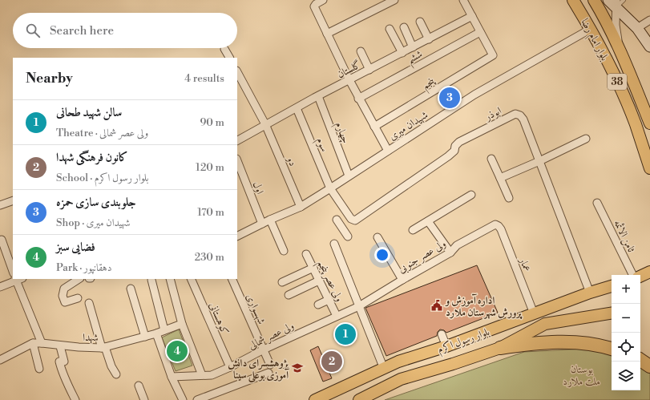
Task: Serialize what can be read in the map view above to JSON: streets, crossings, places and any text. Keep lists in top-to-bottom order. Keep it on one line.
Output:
{"streets":{"main road":["بلوار امام رضا","38","بلوار رسول اکرم"],"street":["ششم","گلستان","پنجم","ابوذر","شهیدان میری","چهارم","سوم","دو","اول","ثامن الائمه","ولی عصر جنوبی","عمار","ولی عصر پنجم","شهسواری","کوهستانی","ولی عصر شمالی","شهدا"]},"crossings":[["بلوار امام رضا","شهیدان میری"],["ششم","پنجم"],["گلستان","چهارم"],["گلستان","سوم"],["گلستان","دو"],["ابوذر","بلوار رسول اکرم"],["شهیدان میری","چهارم"],["شهیدان میری","سوم"],["شهیدان میری","دو"],["شهیدان میری","اول"],["ولی عصر جنوبی","عمار"],["ولی عصر جنوبی","ولی عصر شمالی"],["عمار","بلوار رسول اکرم"],["ولی عصر پنجم","ولی عصر شمالی"],["شهسواری","ولی عصر شمالی"],["کوهستانی","ولی عصر شمالی"]],"parks":["بوستان ملت ملارد"],"places":{"public building":["اداره آموزش و پرورش شهرستان ملارد"],"school or university":["پژوهشسرای دانش آموزی بوعلی سینا"]},"page":{"search":"Search here","heading":["Nearby","4 results"],"pins":["3","1","4","2"],"list":[{"mark":"1","name":"سالن شهید طحانی","note":"Theatre · ولی عصر شمالی","value":"90 m"},{"mark":"2","name":"کانون فرهنگی شهدا","note":"School · بلوار رسول اکرم","value":"120 m"},{"mark":"3","name":"جلوبندی سازی حمزه","note":"Shop · شهیدان میری","value":"170 m"},{"mark":"4","name":"فضایی سبز","note":"Park · دهقانپور","value":"230 m"}],"map_buttons":["+","−"]}}
